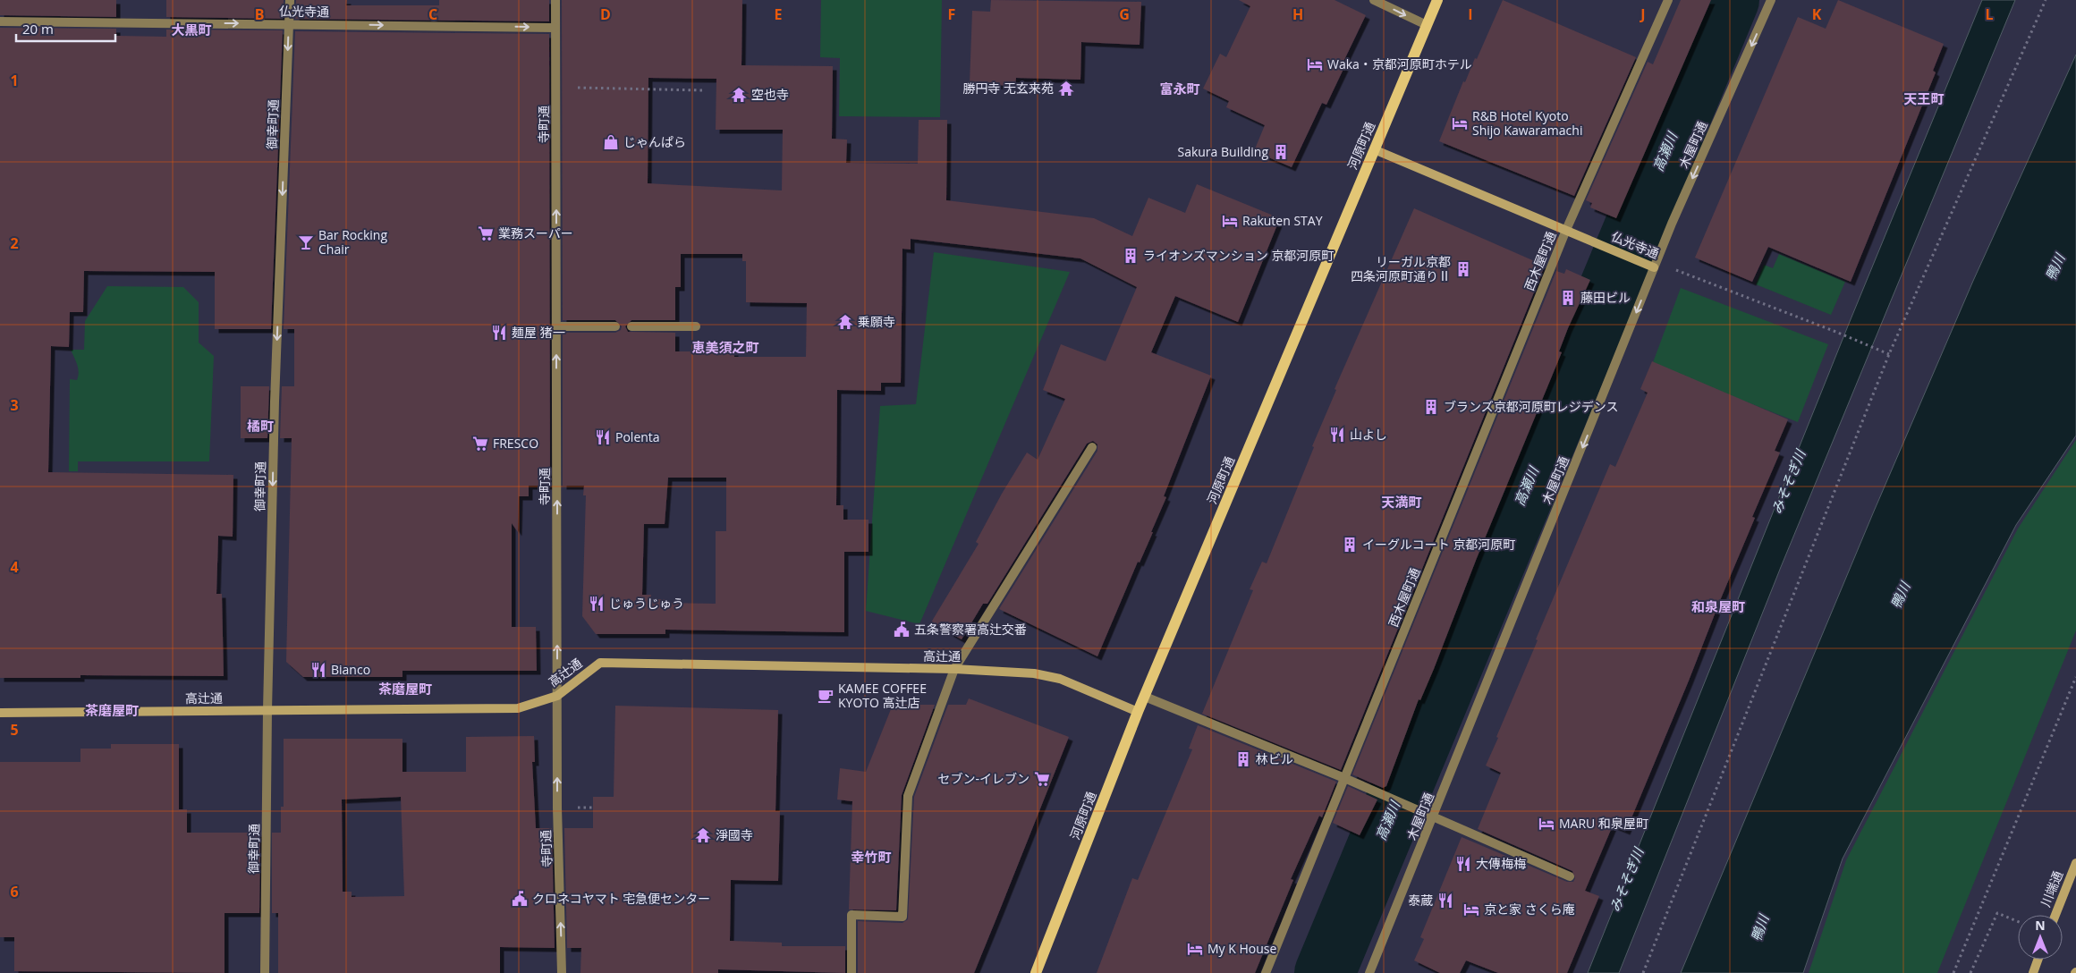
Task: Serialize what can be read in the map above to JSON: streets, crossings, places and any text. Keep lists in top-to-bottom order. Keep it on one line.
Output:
{"streets":{"main road":["河原町通"],"street":["仏光寺通","御幸町通","寺町通","木屋町通","西木屋町通","高辻通","川端通"]},"crossings":[["仏光寺通","御幸町通"],["仏光寺通","寺町通"],["仏光寺通","木屋町通"],["仏光寺通","河原町通"],["仏光寺通","西木屋町通"],["御幸町通","高辻通"],["寺町通","高辻通"],["河原町通","高辻通"]],"one_way":["仏光寺通","御幸町通","寺町通","木屋町通"],"districts":["大黒町","富永町","天王町","恵美須之町","橘町","天満町","和泉屋町","茶磨屋町","茶磨屋町","幸竹町"],"water":["高瀬川","鴨川","みそそぎ川"],"places":{"hotel":["Waka・京都河原町ホテル","R&B Hotel Kyoto Shijo Kawaramachi","Rakuten STAY","MARU 和泉屋町","京と家 さくら庵","My K House"],"temple":["勝円寺 无玄来苑","空也寺","乗願寺","淨國寺"],"shop":["じゃんぱら"],"building":["Sakura Building","ライオンズマンション 京都河原町","リーガル京都 四条河原町通りⅡ","藤田ビル","ブランズ京都河原町レジデンス","イーグルコート 京都河原町","林ビル"],"supermarket":["業務スーパー","FRESCO","セブン-イレブン"],"bar":["Bar Rocking Chair"],"restaurant":["麺屋 猪一","山よし","Polenta","じゅうじゅう","Bianco","大傳梅梅","泰蔵"],"public building":["五条警察署高辻交番","クロネコヤマト 宅急便センター"],"cafe":["KAMEE COFFEE KYOTO 高辻店"]},"scale_bar":"20 m","north":"top","grid":{"columns":["B","C","D","E","F","G","H","I","J","K","L"],"rows":["1","2","3","4","5","6"]}}
